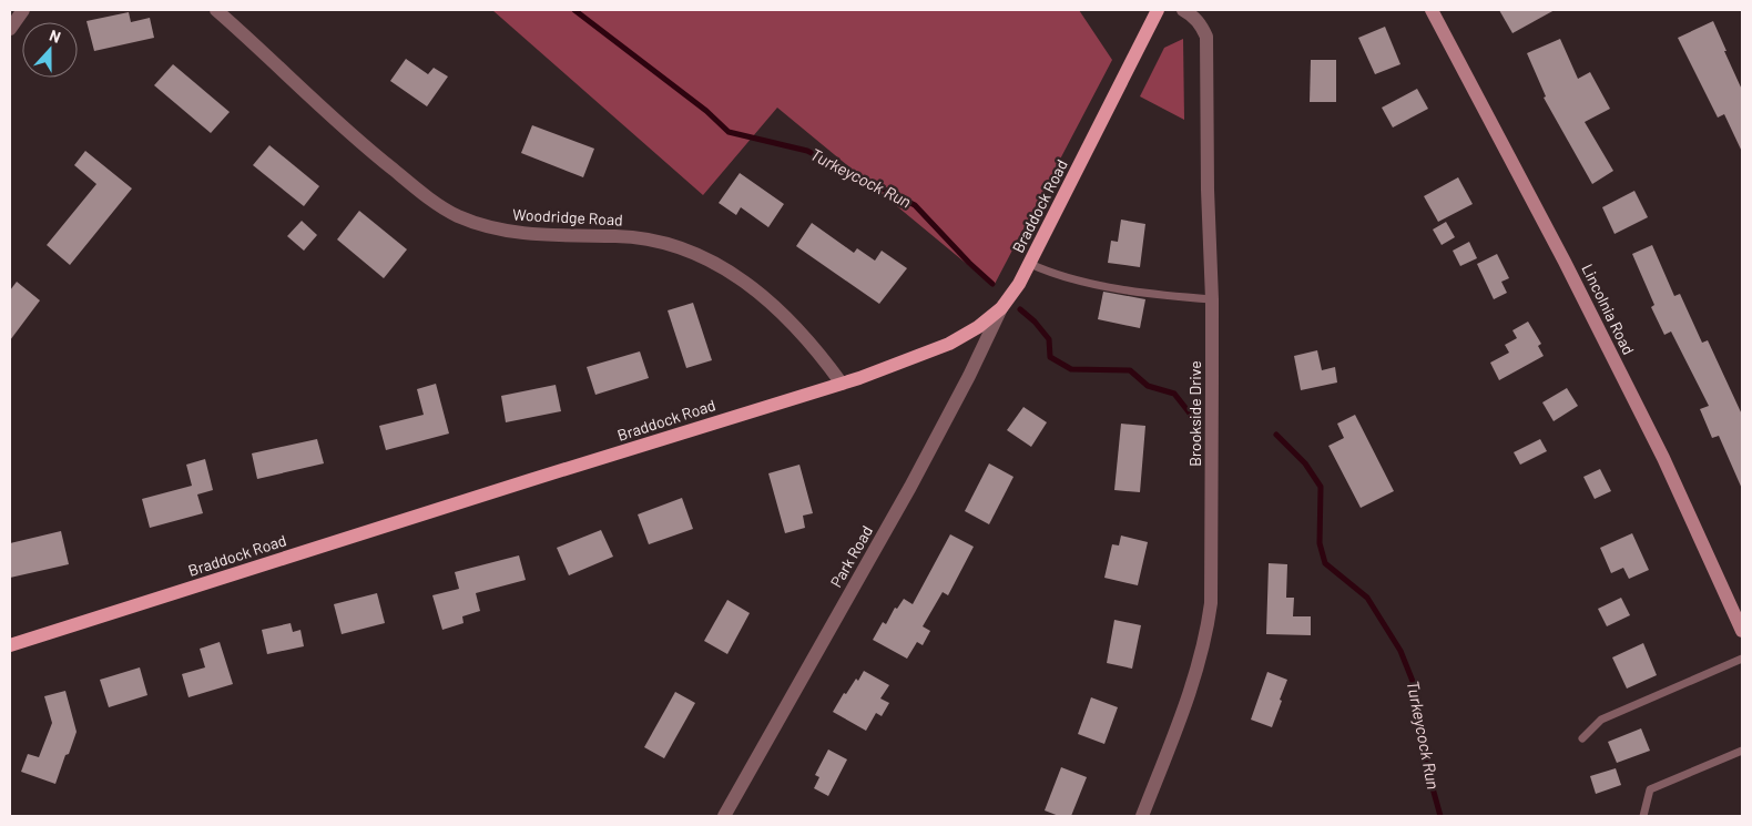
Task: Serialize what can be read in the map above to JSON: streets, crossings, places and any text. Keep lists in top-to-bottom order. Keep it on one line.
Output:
{"streets":{"main road":["Braddock Road","Lincolnia Road"],"street":["Woodridge Road","Brookside Drive","Park Road"]},"crossings":[["Braddock Road","Woodridge Road"],["Braddock Road","Park Road"]],"water":["Turkeycock Run"],"north":"top"}
